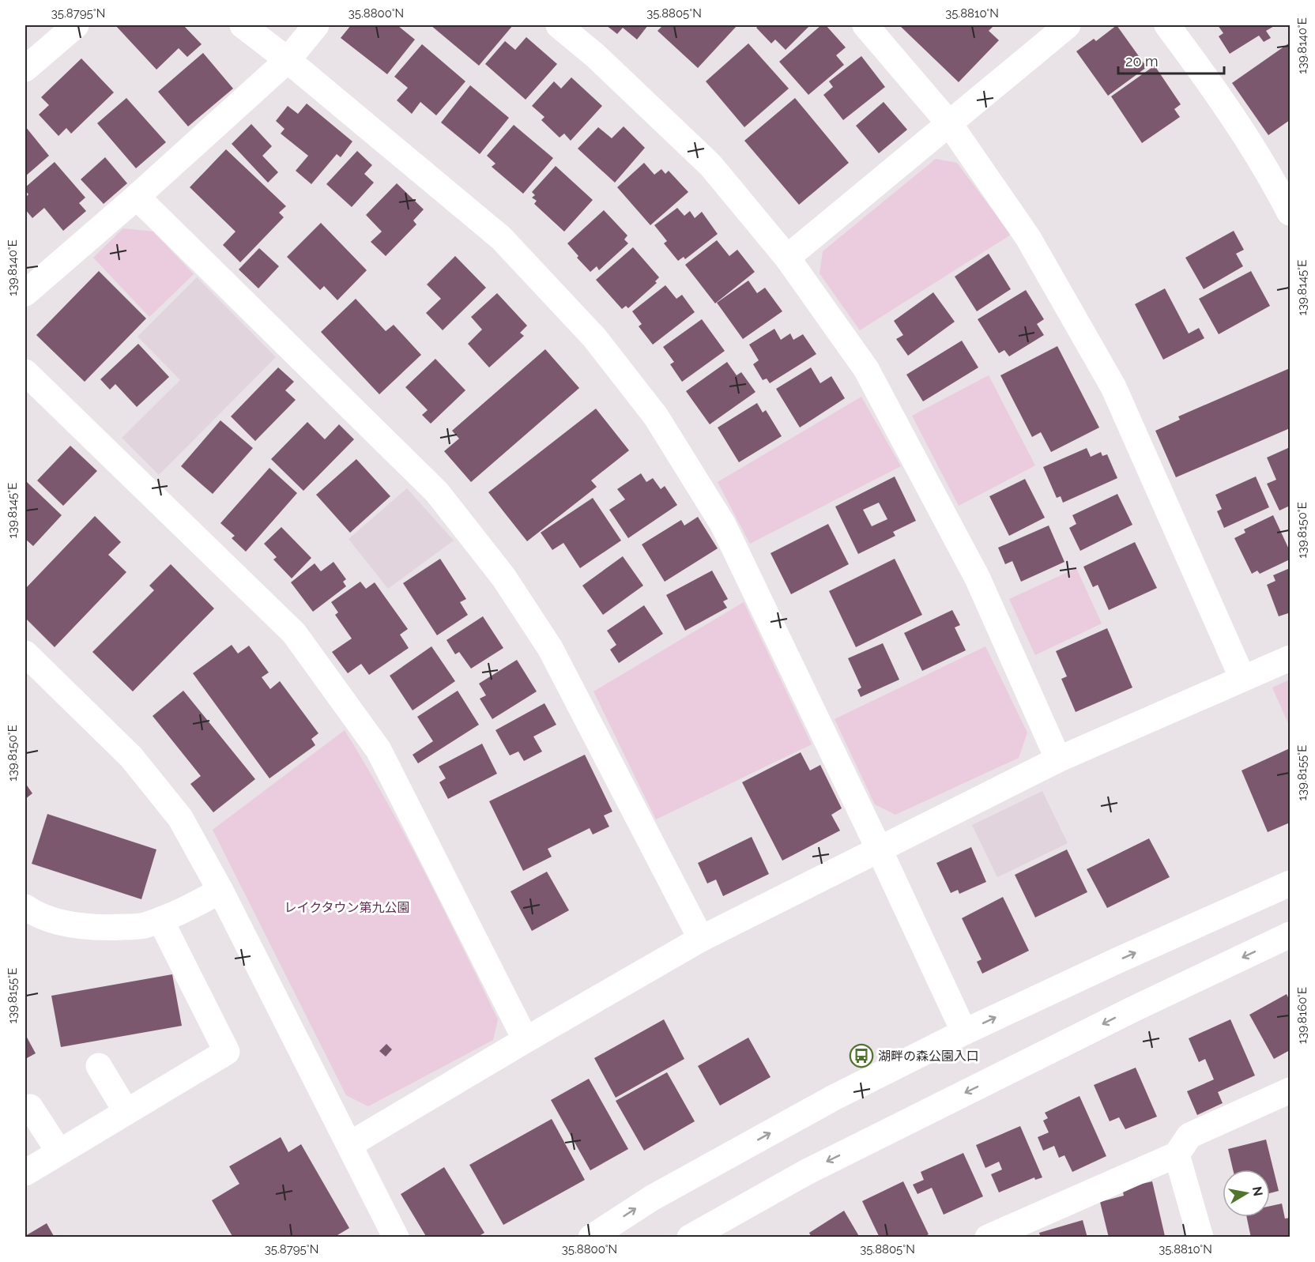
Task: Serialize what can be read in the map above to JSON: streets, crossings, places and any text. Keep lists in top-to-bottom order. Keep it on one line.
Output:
{"parks":["レイクタウン第九公園"],"places":{"bus stop":["湖畔の森公園入口"]},"scale_bar":"20 m","north":"right","coordinates":["35.8795°N","35.8800°N","35.8805°N","35.8810°N","139.8140°E","139.8145°E","139.8150°E","139.8155°E","139.8160°E"]}
